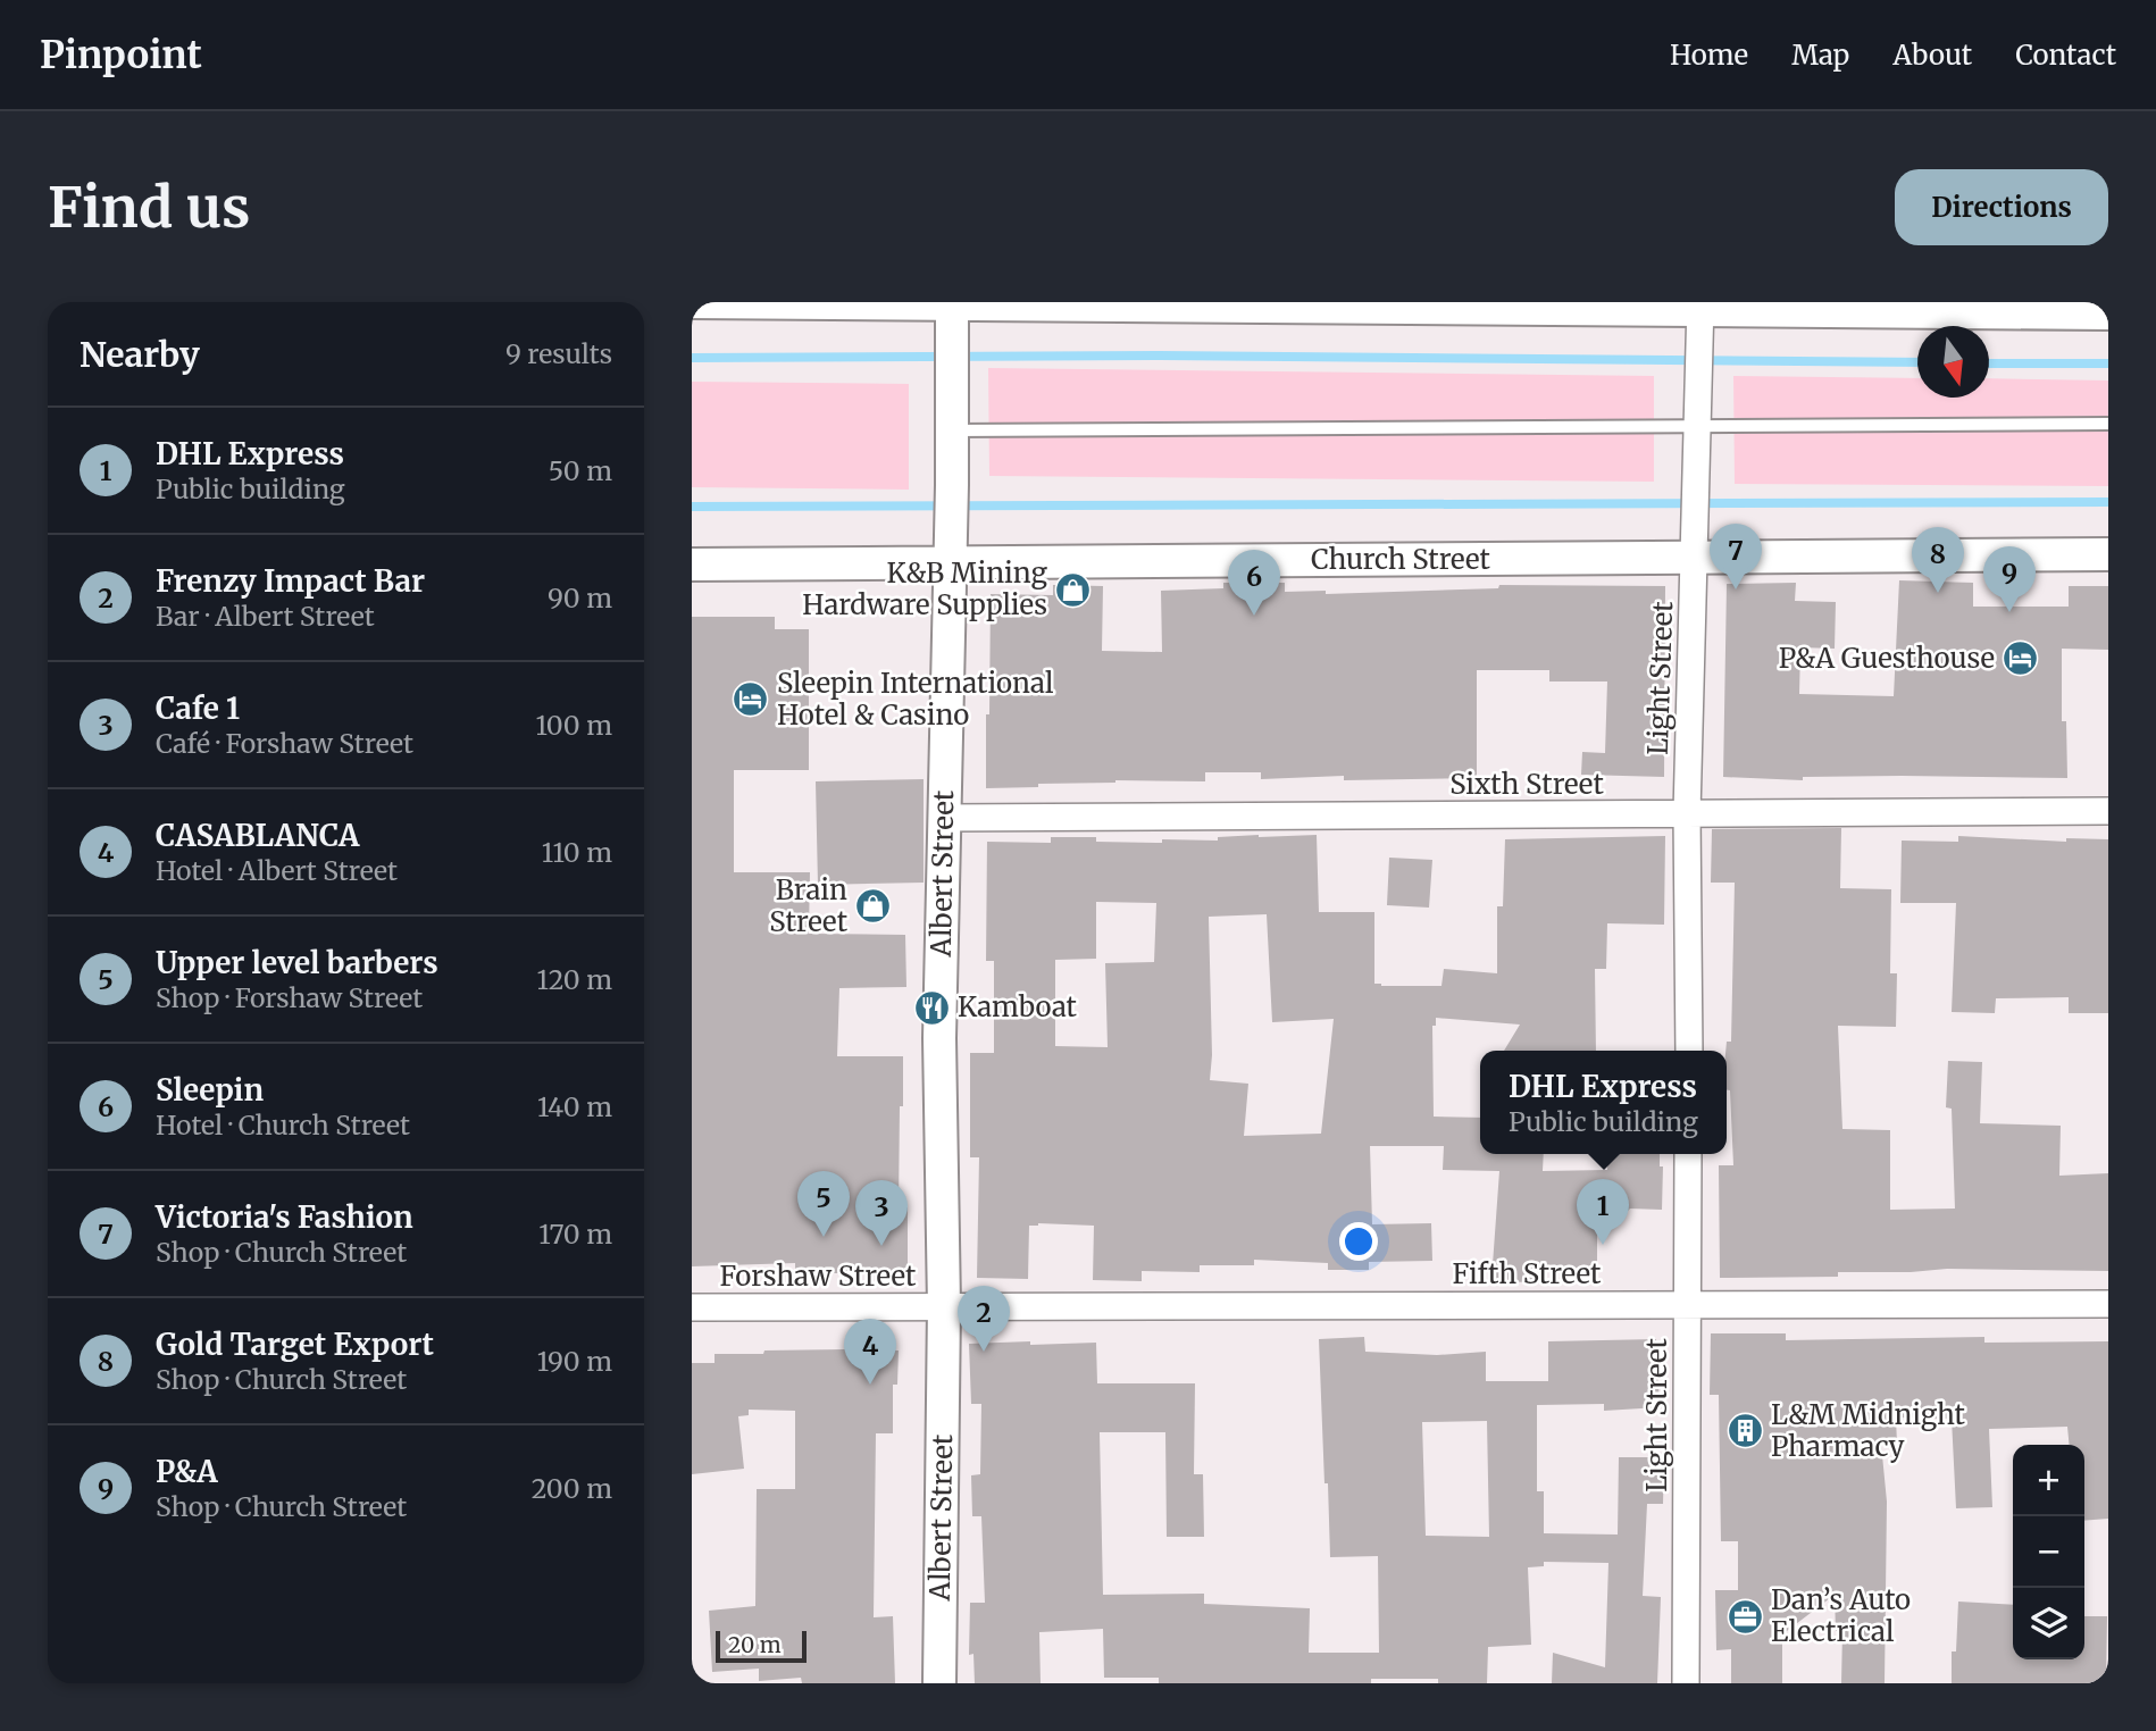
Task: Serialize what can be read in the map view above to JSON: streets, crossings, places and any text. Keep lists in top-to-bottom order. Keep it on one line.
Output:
{"streets":{"street":["Church Street","Light Street","Sixth Street","Albert Street","Fifth Street","Forshaw Street"]},"crossings":[["Church Street","Light Street"],["Church Street","Albert Street"],["Light Street","Sixth Street"],["Light Street","Fifth Street"],["Sixth Street","Albert Street"],["Albert Street","Fifth Street"],["Albert Street","Forshaw Street"],["Fifth Street","Forshaw Street"]],"places":{"shop":["K&B Mining Hardware Supplies","Brain Street"],"hotel":["P&A Guesthouse","Sleepin International Hotel & Casino"],"restaurant":["Kamboat"],"building":["L&M Midnight Pharmacy"],"office":["Dan’s Auto Electrical"]},"scale_bar":"20 m","north":"bottom","page":{"header":"Pinpoint","nav":["Home","Map","About","Contact"],"buttons":"Directions","title":"Find us","heading":["Nearby","9 results"],"list":[{"mark":"1","name":"DHL Express","note":"Public building","value":"50 m"},{"mark":"2","name":"Frenzy Impact Bar","note":"Bar · Albert Street","value":"90 m"},{"mark":"3","name":"Cafe 1","note":"Café · Forshaw Street","value":"100 m"},{"mark":"4","name":"CASABLANCA","note":"Hotel · Albert Street","value":"110 m"},{"mark":"5","name":"Upper level barbers","note":"Shop · Forshaw Street","value":"120 m"},{"mark":"6","name":"Sleepin","note":"Hotel · Church Street","value":"140 m"},{"mark":"7","name":"Victoria's Fashion","note":"Shop · Church Street","value":"170 m"},{"mark":"8","name":"Gold Target Export","note":"Shop · Church Street","value":"190 m"},{"mark":"9","name":"P&A","note":"Shop · Church Street","value":"200 m"}],"pins":["7","8","9","6","5","1","3","2","4"],"popup":["DHL Express","Public building"],"map_buttons":["+","−"],"scale":"20 m"}}
